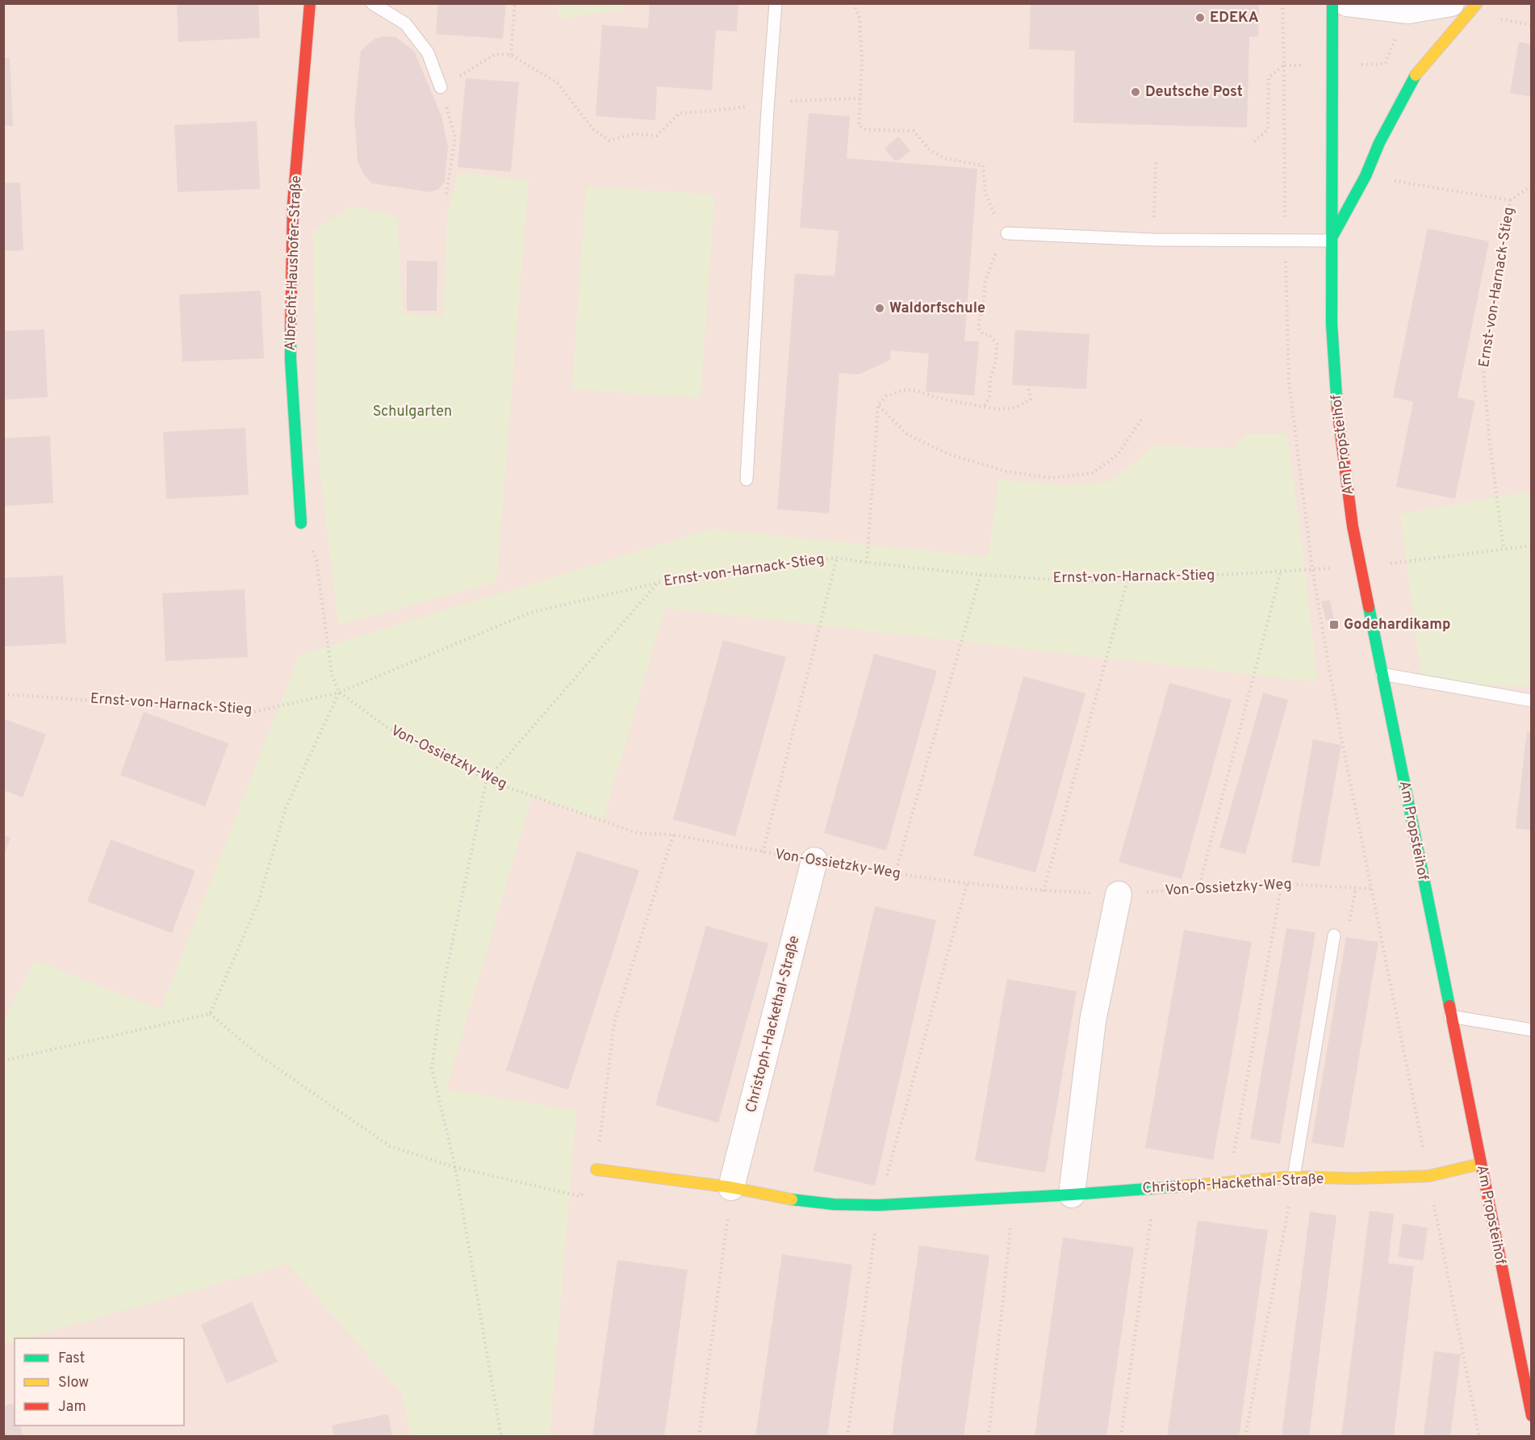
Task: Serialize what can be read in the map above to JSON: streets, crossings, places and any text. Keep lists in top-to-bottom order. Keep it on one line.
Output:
{"streets":{"street":["Albrecht-Haushofer-Straße","Am Propsteihof","Christoph-Hackethal-Straße"],"path":["Ernst-von-Harnack-Stieg","Von-Ossietzky-Weg"]},"crossings":[["Ernst-von-Harnack-Stieg","Am Propsteihof"],["Ernst-von-Harnack-Stieg","Von-Ossietzky-Weg"],["Am Propsteihof","Christoph-Hackethal-Straße"],["Von-Ossietzky-Weg","Christoph-Hackethal-Straße"]],"parks":["Schulgarten"],"places":{"other":["EDEKA","Deutsche Post","Waldorfschule"],"transit":["Godehardikamp"]},"legend":["Fast","Slow","Jam"]}
